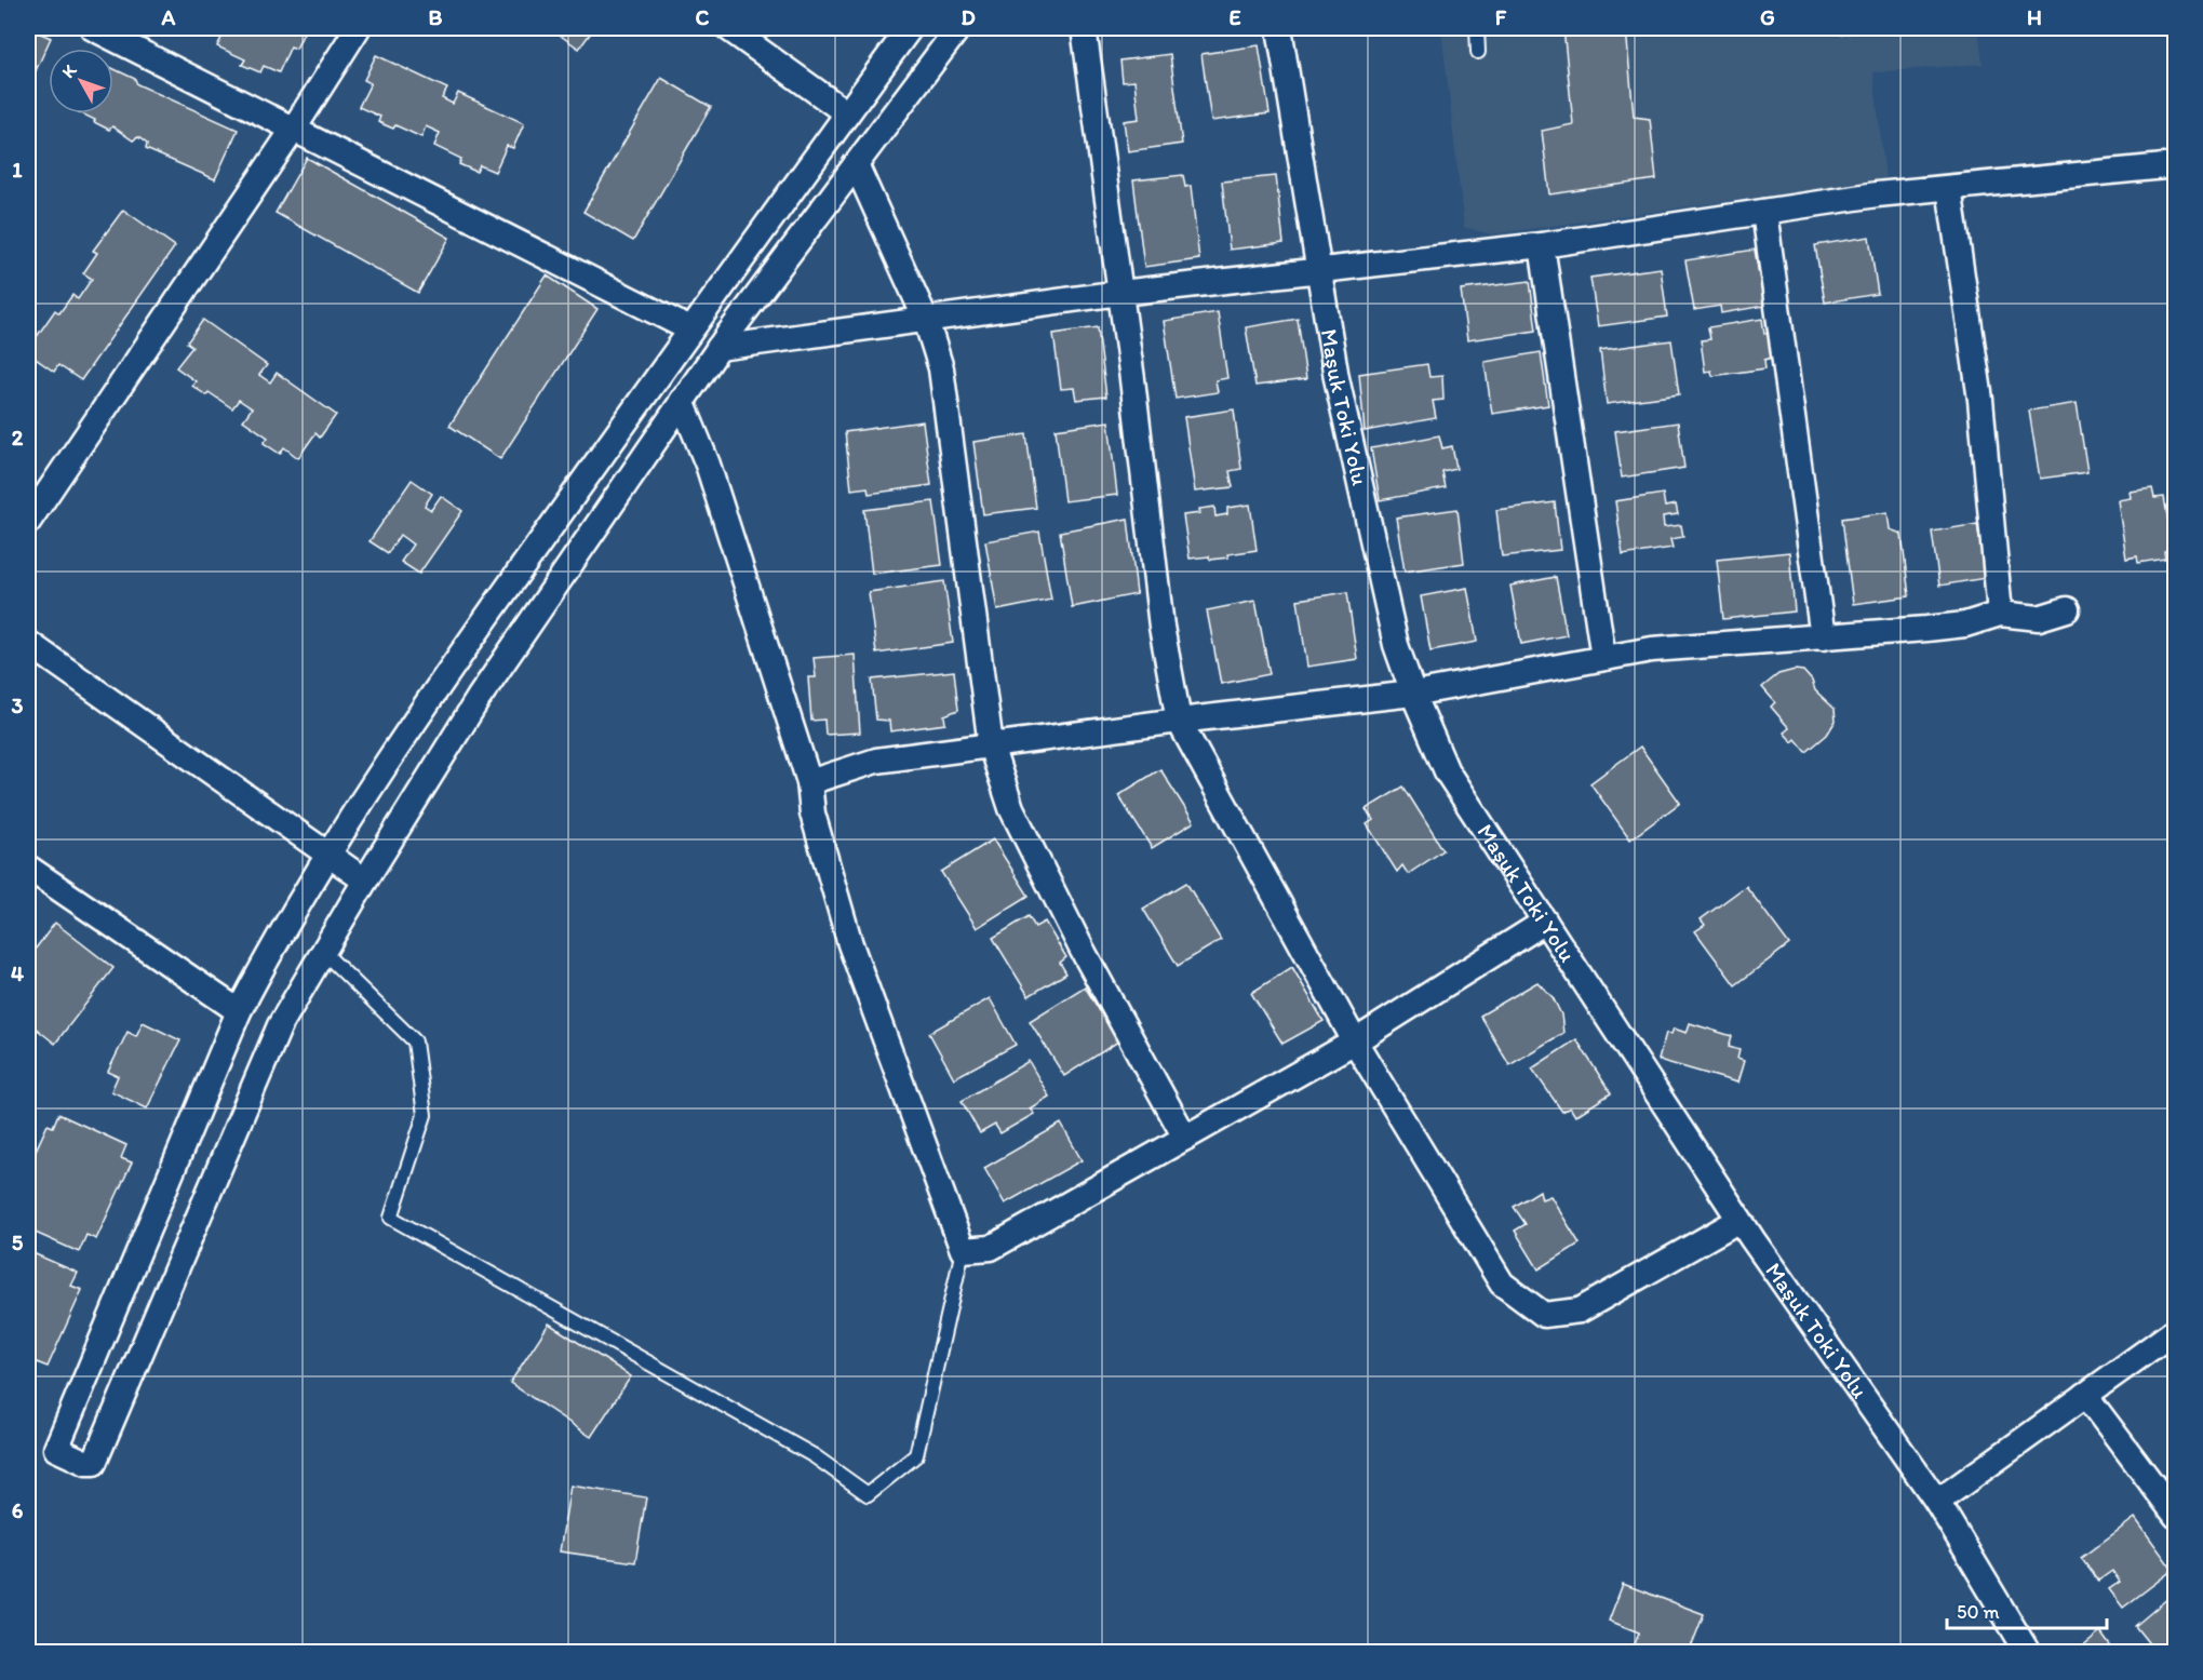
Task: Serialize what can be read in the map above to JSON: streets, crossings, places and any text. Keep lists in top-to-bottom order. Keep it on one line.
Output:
{"streets":{"street":["Maşuk Toki Yolu"]},"scale_bar":"50 m","north":"top left","grid":{"columns":["A","B","C","D","E","F","G","H"],"rows":["1","2","3","4","5","6"]}}
